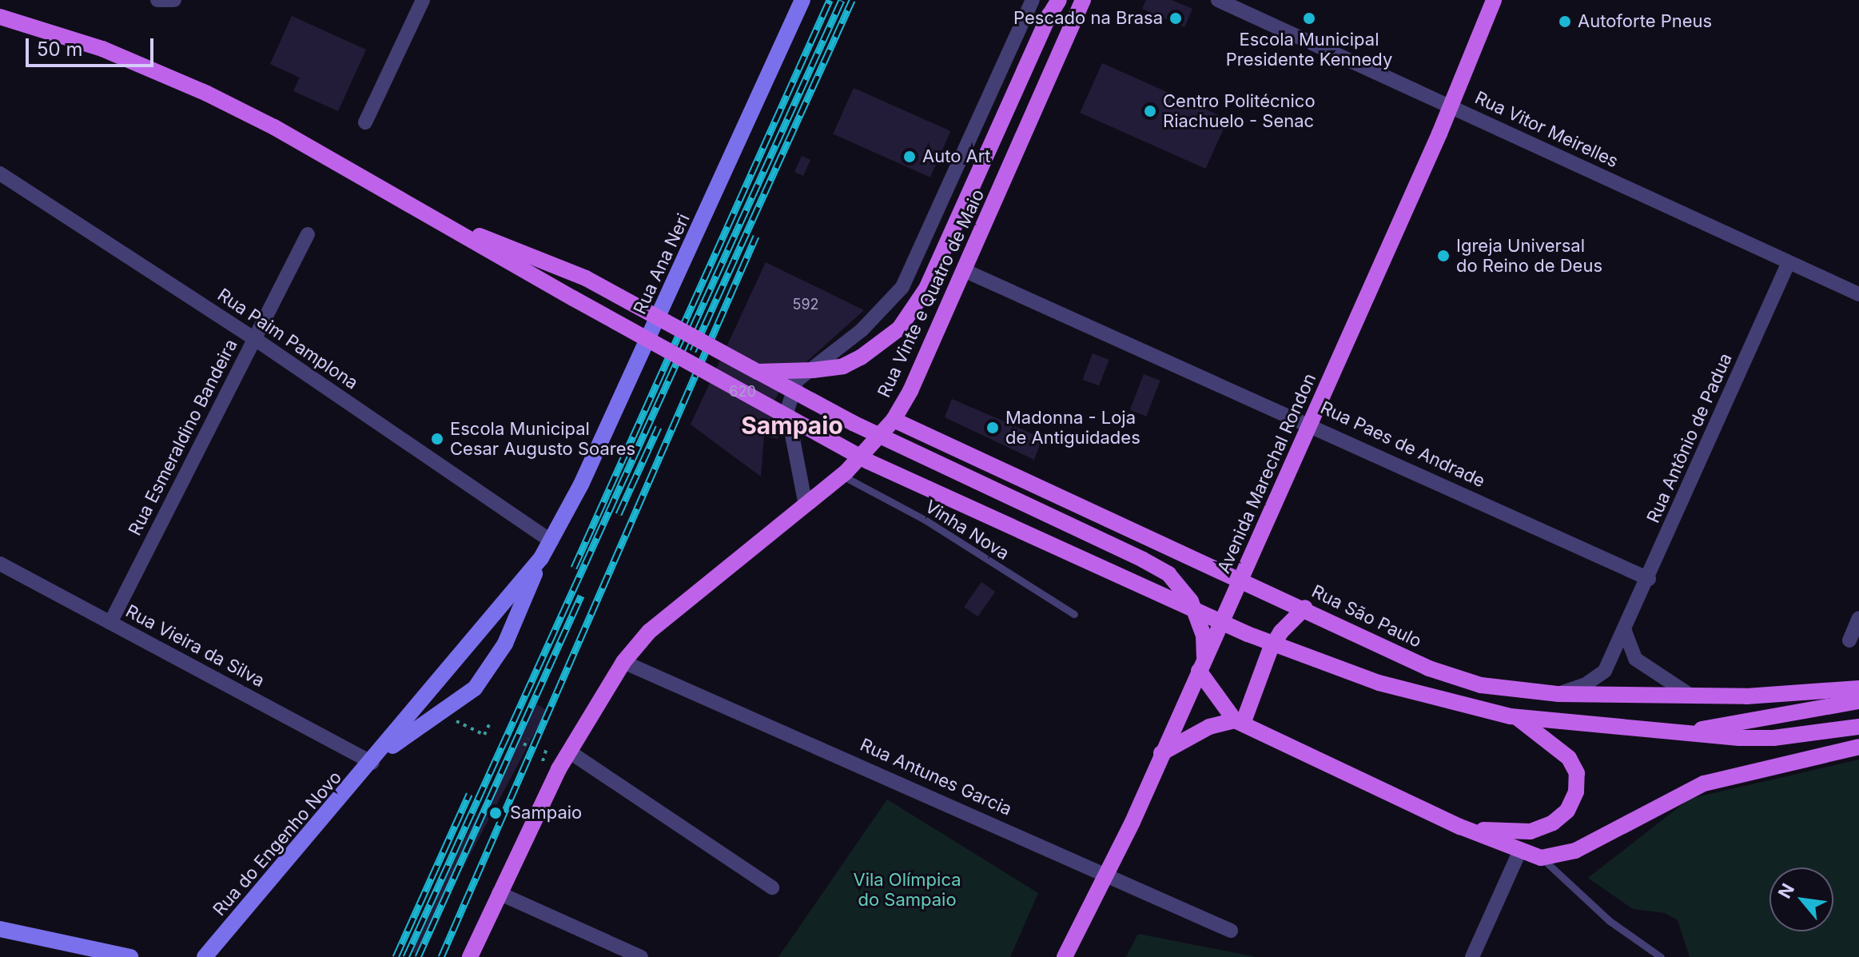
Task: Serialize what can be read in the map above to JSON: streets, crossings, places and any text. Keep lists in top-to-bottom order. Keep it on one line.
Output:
{"streets":{"main road":["Rua Ana Neri","Rua Vinte e Quatro de Maio","Avenida Marechal Rondon","Rua São Paulo","Rua do Engenho Novo"],"street":["Rua Vitor Meirelles","Rua Paim Pamplona","Rua Esmeraldino Bandeira","Rua Antônio de Padua","Rua Paes de Andrade","Rua Vieira da Silva","Rua Antunes Garcia"],"lane":["Vinha Nova"]},"crossings":[["Rua Vitor Meirelles","Rua Antônio de Padua"],["Rua Vitor Meirelles","Avenida Marechal Rondon"],["Rua Ana Neri","Rua Paim Pamplona"],["Rua Ana Neri","Rua do Engenho Novo"],["Rua Vinte e Quatro de Maio","Rua Paes de Andrade"],["Rua Vinte e Quatro de Maio","Vinha Nova"],["Rua Vinte e Quatro de Maio","Rua São Paulo"],["Rua Vinte e Quatro de Maio","Rua Antunes Garcia"],["Rua Paim Pamplona","Rua Esmeraldino Bandeira"],["Rua Paim Pamplona","Rua do Engenho Novo"],["Rua Esmeraldino Bandeira","Rua Vieira da Silva"],["Rua Antônio de Padua","Rua Paes de Andrade"],["Rua Antônio de Padua","Rua São Paulo"],["Rua Paes de Andrade","Avenida Marechal Rondon"],["Avenida Marechal Rondon","Rua São Paulo"],["Avenida Marechal Rondon","Rua Antunes Garcia"],["Rua Vieira da Silva","Rua do Engenho Novo"]],"districts":["Sampaio"],"parks":["Vila Olímpica do Sampaio"],"places":["Pescado na Brasa","Escola Municipal Presidente Kennedy","Autoforte Pneus","Centro Politécnico Riachuelo - Senac","Auto Art","Igreja Universal do Reino de Deus","Madonna - Loja de Antiguidades","Escola Municipal Cesar Augusto Soares","Sampaio"],"house_numbers":["592","620"],"scale_bar":"50 m","north":"top left"}
